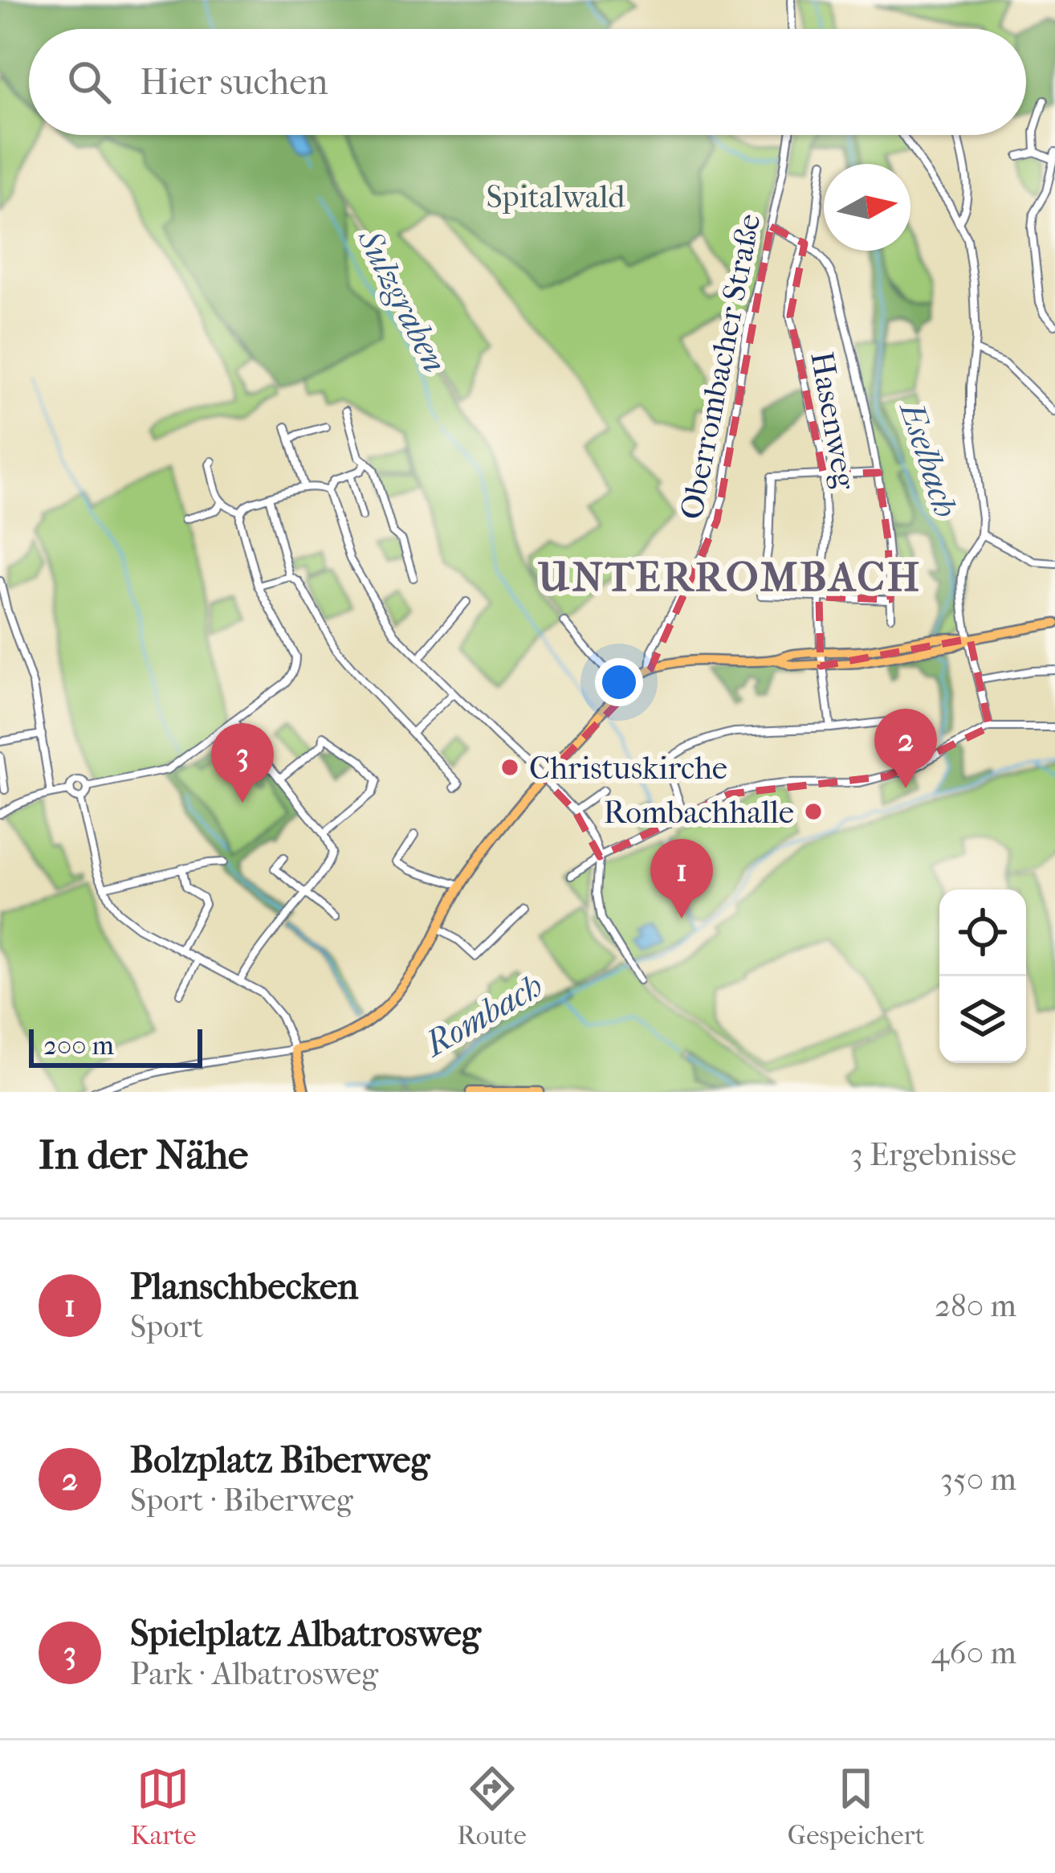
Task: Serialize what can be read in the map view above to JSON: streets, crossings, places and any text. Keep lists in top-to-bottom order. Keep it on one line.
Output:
{"streets":{"street":["Oberrombacher Straße","Hasenweg"]},"districts":["UNTERROMBACH"],"water":["Sulzgraben","Eselbach","Rombach"],"parks":["Spitalwald"],"places":["Christuskirche","Rombachhalle"],"scale_bar":"200 m","north":"right","page":{"search":"Hier suchen","pins":["2","3","1"],"scale":"200 m","heading":["In der Nähe","3 Ergebnisse"],"list":[{"mark":"1","name":"Planschbecken","note":"Sport","value":"280 m"},{"mark":"2","name":"Bolzplatz Biberweg","note":"Sport · Biberweg","value":"350 m"},{"mark":"3","name":"Spielplatz Albatrosweg","note":"Park · Albatrosweg","value":"460 m"}],"nav":["Karte","Route","Gespeichert"]}}
